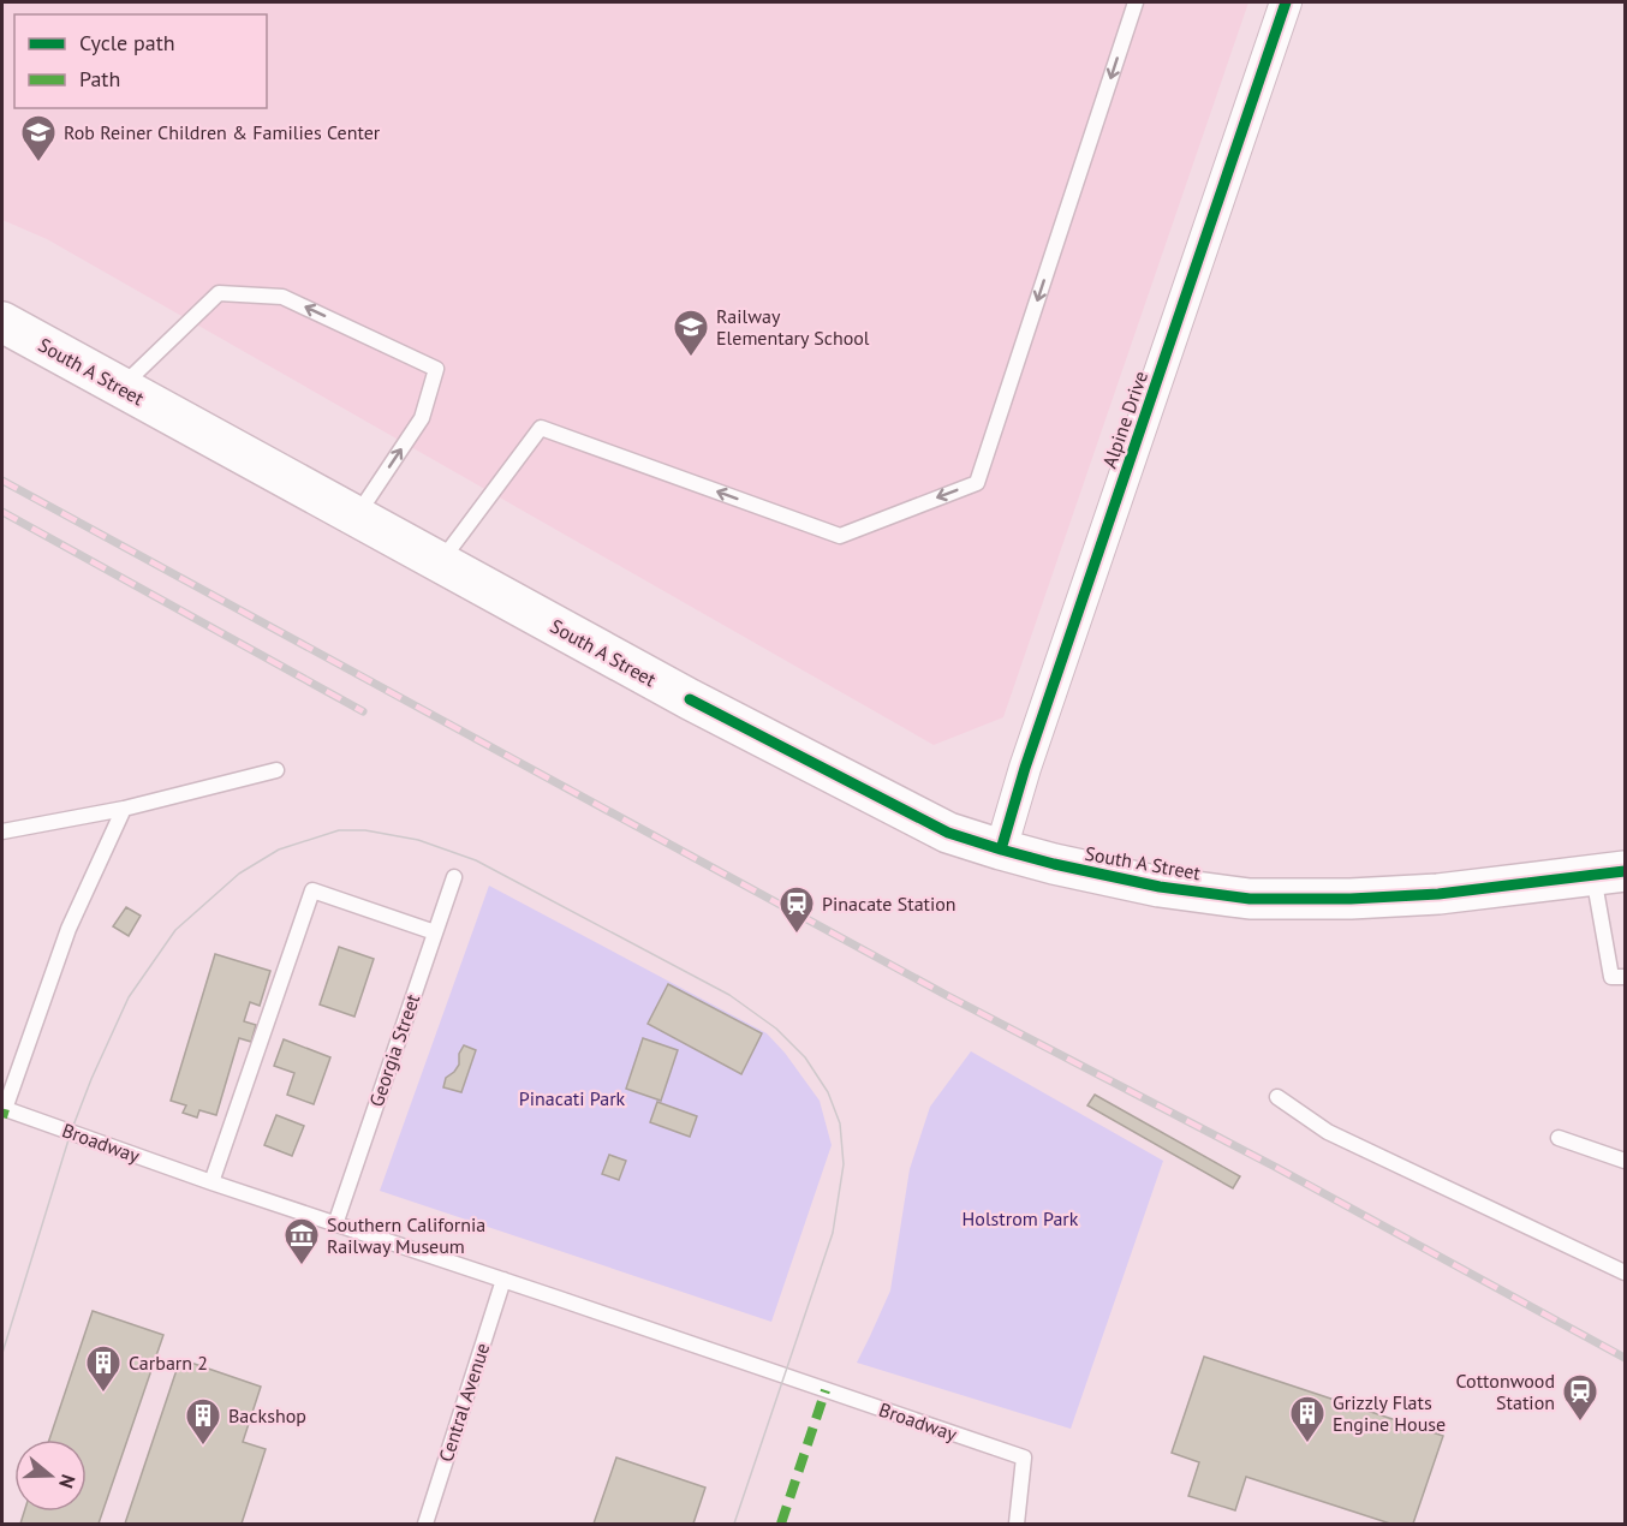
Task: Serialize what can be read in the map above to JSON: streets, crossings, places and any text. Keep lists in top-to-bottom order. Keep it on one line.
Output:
{"streets":{"main road":["South A Street"],"street":["Alpine Drive"],"lane":["Georgia Street","Broadway","Central Avenue"]},"crossings":[["South A Street","Alpine Drive"],["Georgia Street","Broadway"],["Broadway","Central Avenue"]],"parks":["Pinacati Park","Holstrom Park"],"places":{"school or university":["Rob Reiner Children & Families Center","Railway Elementary School"],"station":["Pinacate Station","Cottonwood Station"],"museum":["Southern California Railway Museum"],"building":["Carbarn 2","Grizzly Flats Engine House","Backshop"]},"legend":["Cycle path","Path"],"north":"right"}
